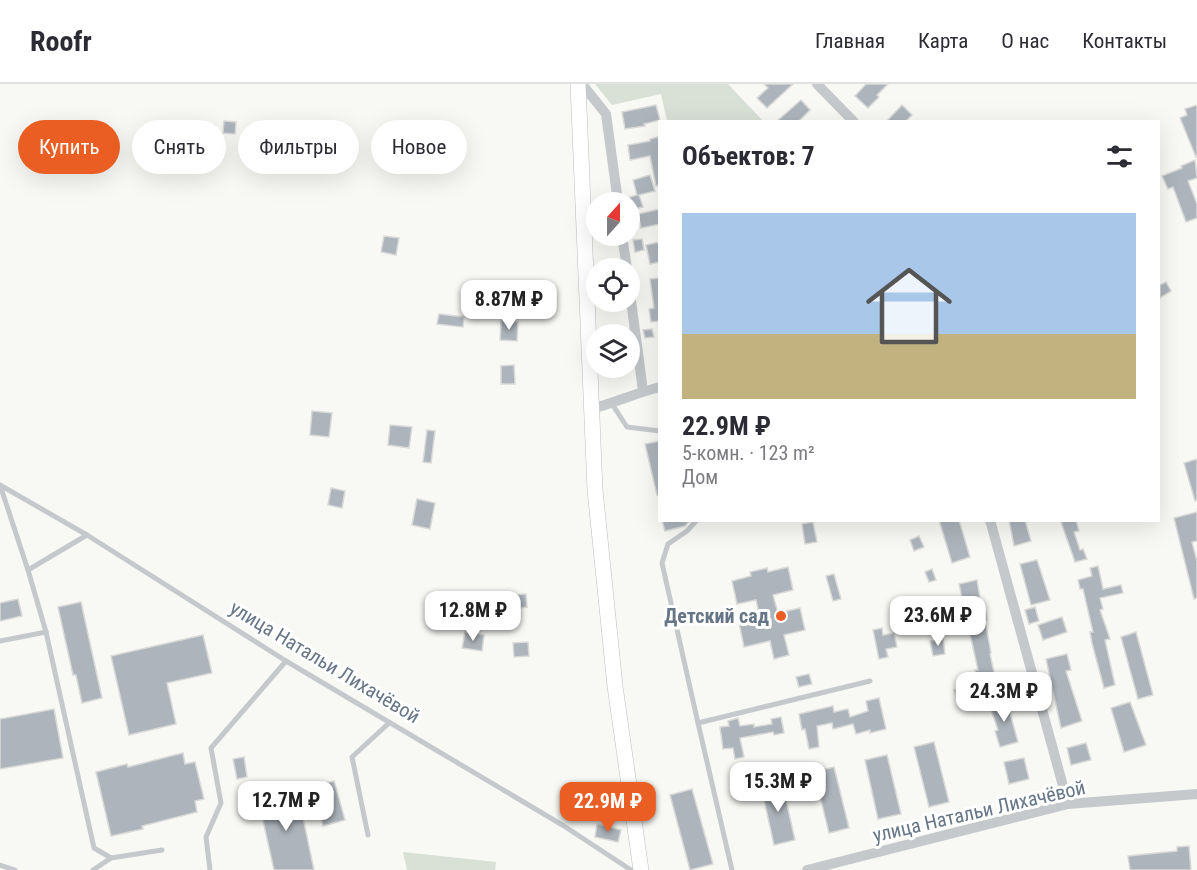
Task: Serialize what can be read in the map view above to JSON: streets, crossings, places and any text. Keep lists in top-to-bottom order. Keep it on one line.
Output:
{"streets":{"street":["улица Натальи Лихачёвой"]},"places":["Детский сад"],"north":"top","page":{"header":"Roofr","nav":["Главная","Карта","О нас","Контакты"],"chip":["Купить","Снять","Фильтры","Новое"],"heading":"Объектов: 7","list":[{"name":"22.9M ₽","note":"5-комн. · 123 m² · Дом"}],"price":["8.87M ₽","12.8M ₽","23.6M ₽","24.3M ₽","15.3M ₽","12.7M ₽","22.9M ₽"]}}
